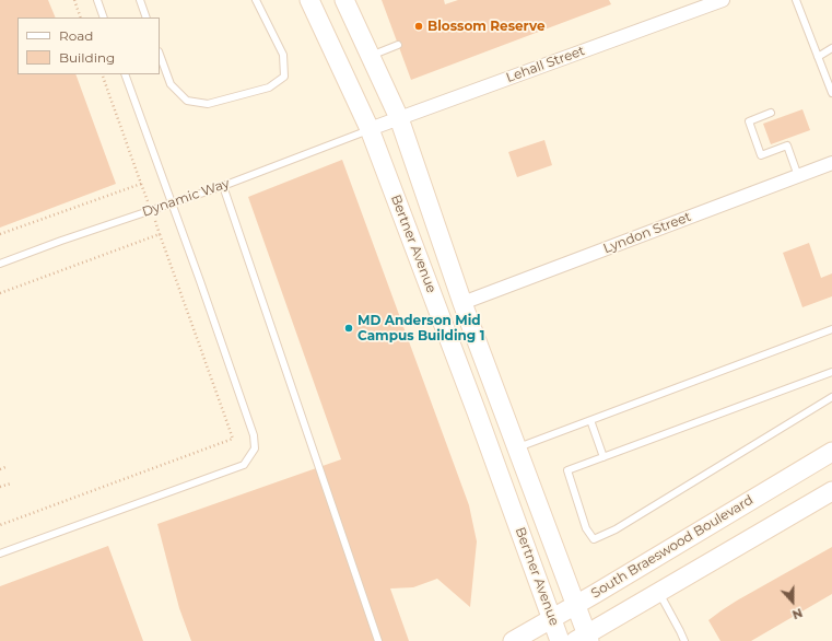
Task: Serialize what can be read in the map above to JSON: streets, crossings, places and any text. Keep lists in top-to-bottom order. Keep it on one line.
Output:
{"streets":{"street":["Lehall Street","Lyndon Street","Bertner Avenue","South Braeswood Boulevard"],"lane":["Dynamic Way"]},"crossings":[["Lehall Street","Dynamic Way"],["Lehall Street","Bertner Avenue"],["Dynamic Way","Bertner Avenue"],["Lyndon Street","Bertner Avenue"],["Bertner Avenue","South Braeswood Boulevard"]],"places":["Blossom Reserve","MD Anderson Mid Campus Building 1"],"legend":["Road","Building"],"north":"bottom"}
